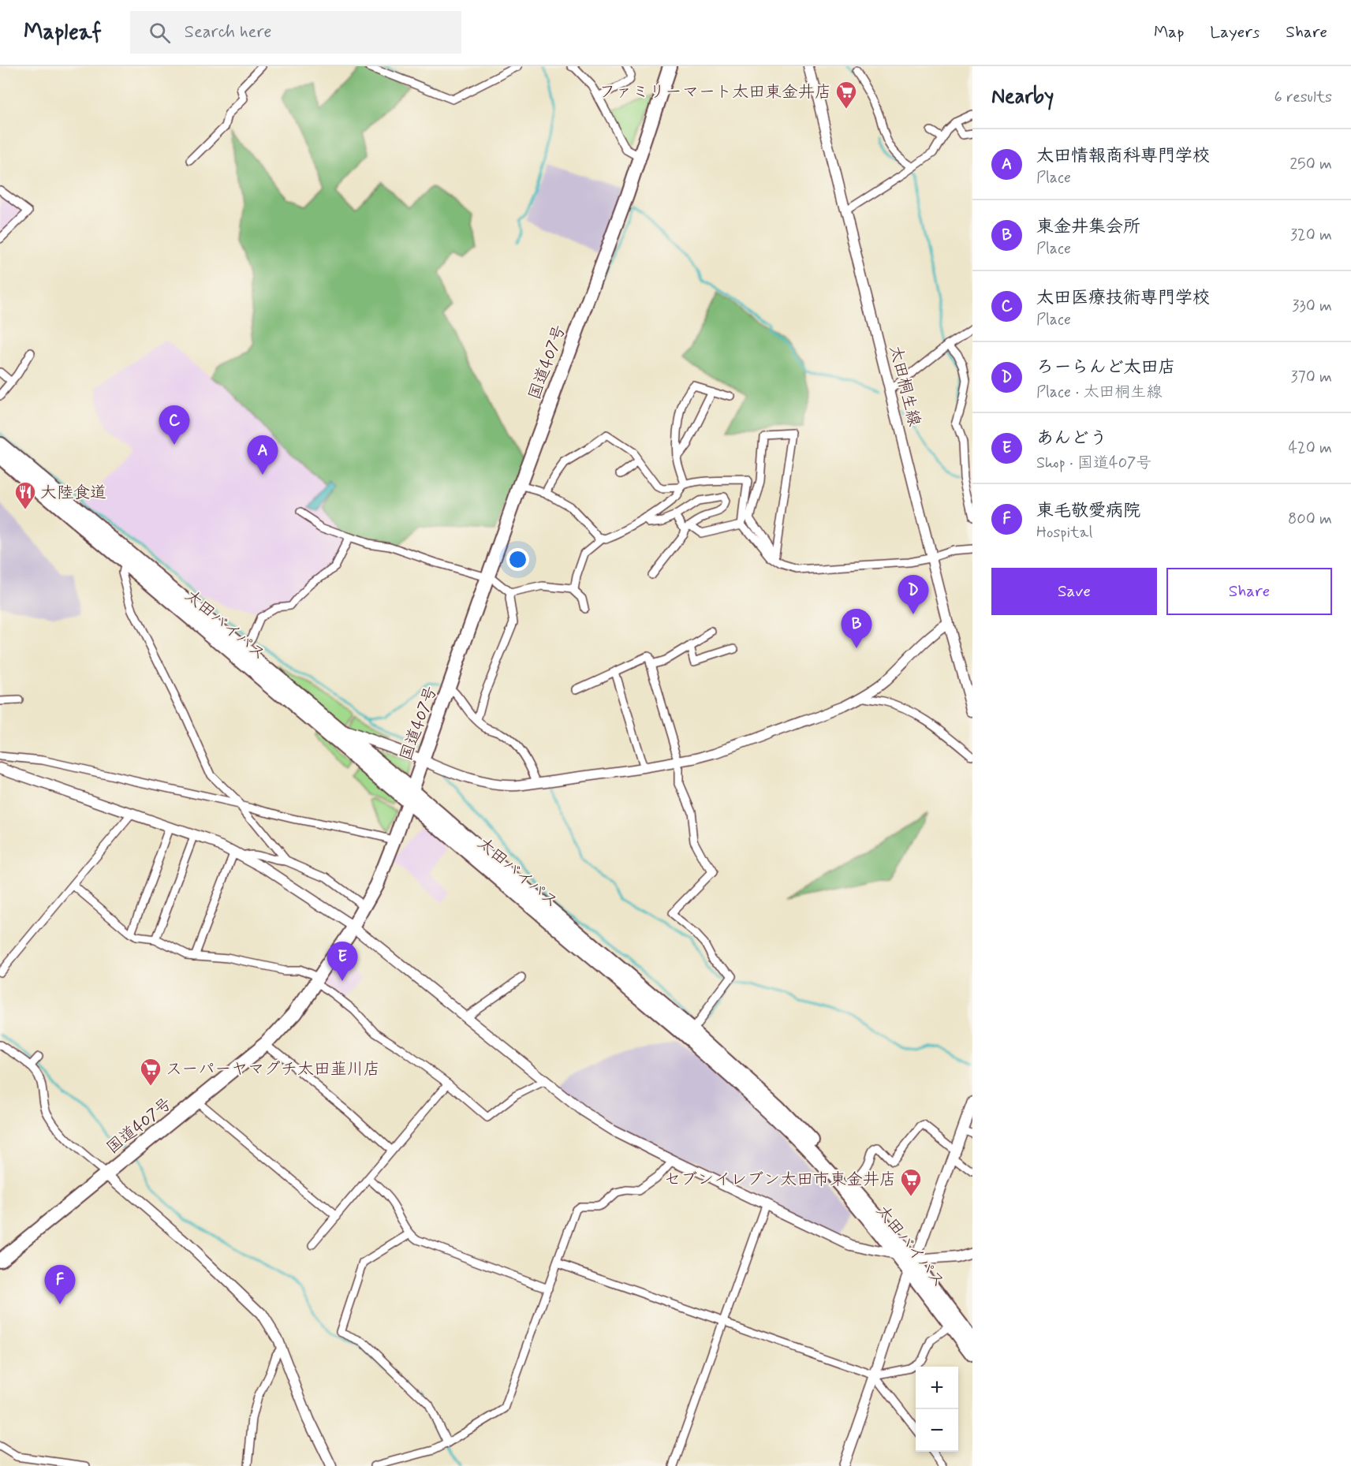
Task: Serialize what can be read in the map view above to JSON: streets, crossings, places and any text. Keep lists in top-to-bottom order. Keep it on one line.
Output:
{"streets":{"highway":["国道407号","太田バイパス"],"street":["太田桐生線"]},"crossings":[["国道407号","太田バイパス"]],"places":{"supermarket":["ファミリーマート太田東金井店","スーパーヤマグチ太田韮川店","セブンイレブン太田市東金井店"],"restaurant":["大陸食道"]},"page":{"header":"Mapleaf","search":"Search here","nav":["Map","Layers","Share"],"heading":["Nearby","6 results"],"list":[{"mark":"A","name":"太田情報商科専門学校","note":"Place","value":"250 m"},{"mark":"B","name":"東金井集会所","note":"Place","value":"320 m"},{"mark":"C","name":"太田医療技術専門学校","note":"Place","value":"330 m"},{"mark":"D","name":"ろーらんど太田店","note":"Place · 太田桐生線","value":"370 m"},{"mark":"E","name":"あんどう","note":"Shop · 国道407号","value":"420 m"},{"mark":"F","name":"東毛敬愛病院","note":"Hospital","value":"800 m"}],"pins":["C","A","D","B","E","F"],"buttons":["Save","Share"],"map_buttons":["+","−"]}}
